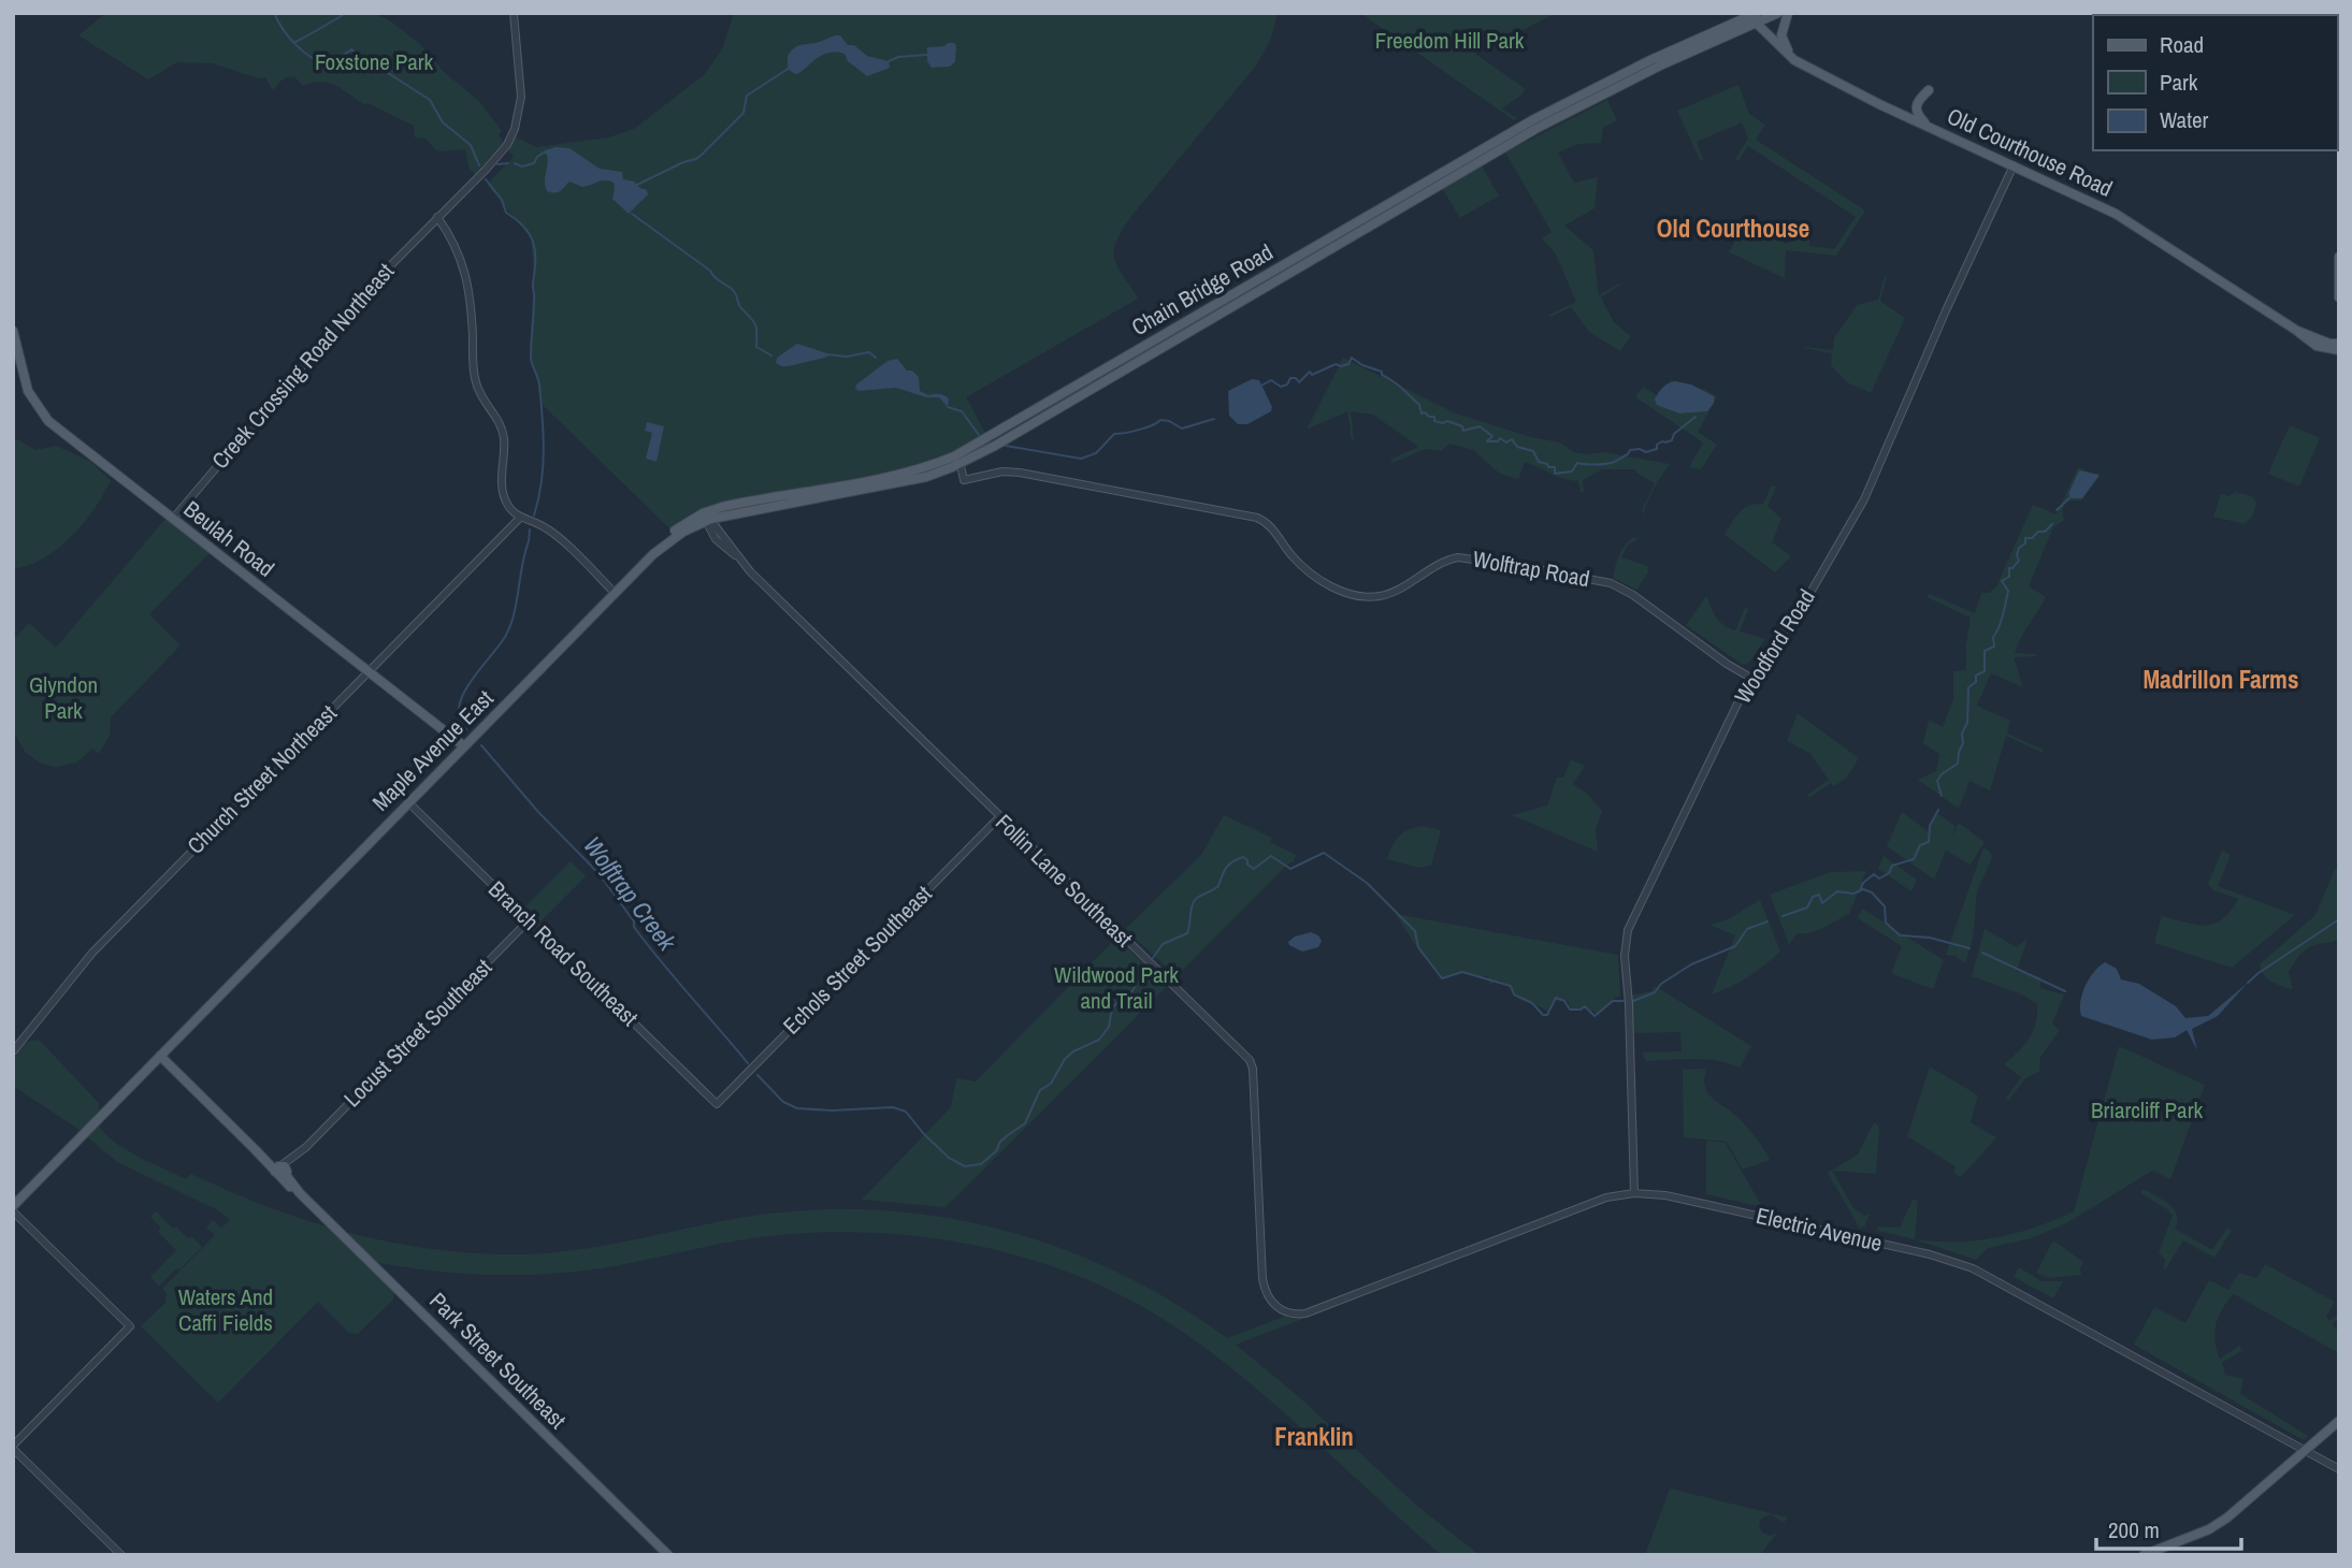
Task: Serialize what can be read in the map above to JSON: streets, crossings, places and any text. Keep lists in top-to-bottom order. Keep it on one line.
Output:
{"streets":{"main road":["Old Courthouse Road","Chain Bridge Road","Beulah Road","Maple Avenue East","Park Street Southeast"],"street":["Creek Crossing Road Northeast","Wolftrap Road","Woodford Road","Church Street Northeast","Follin Lane Southeast","Branch Road Southeast","Echols Street Southeast","Locust Street Southeast","Electric Avenue"]},"crossings":[["Old Courthouse Road","Chain Bridge Road"],["Old Courthouse Road","Woodford Road"],["Chain Bridge Road","Wolftrap Road"],["Chain Bridge Road","Maple Avenue East"],["Creek Crossing Road Northeast","Beulah Road"],["Beulah Road","Maple Avenue East"],["Beulah Road","Church Street Northeast"],["Wolftrap Road","Woodford Road"],["Wolftrap Road","Maple Avenue East"],["Woodford Road","Electric Avenue"],["Maple Avenue East","Follin Lane Southeast"],["Maple Avenue East","Branch Road Southeast"],["Maple Avenue East","Park Street Southeast"],["Follin Lane Southeast","Echols Street Southeast"],["Follin Lane Southeast","Electric Avenue"],["Branch Road Southeast","Echols Street Southeast"],["Branch Road Southeast","Locust Street Southeast"],["Locust Street Southeast","Park Street Southeast"]],"districts":["Old Courthouse","Madrillon Farms","Franklin"],"water":["Wolftrap Creek"],"parks":["Freedom Hill Park","Foxstone Park","Glyndon Park","Wildwood Park and Trail","Briarcliff Park","Waters And Caffi Fields"],"legend":["Road","Park","Water"],"scale_bar":"200 m"}
